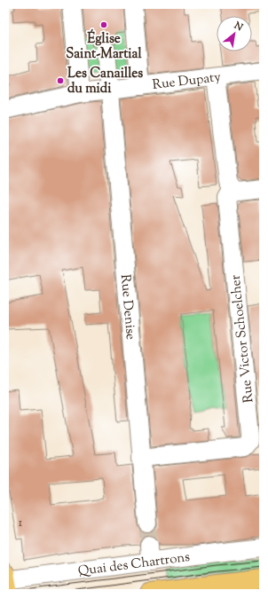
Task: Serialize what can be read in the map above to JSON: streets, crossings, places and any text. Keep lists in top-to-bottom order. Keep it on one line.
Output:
{"streets":{"street":["Rue Dupaty","Rue Denise","Rue Victor Schoelcher","Quai des Chartrons"]},"crossings":[["Rue Dupaty","Rue Denise"],["Rue Denise","Rue Victor Schoelcher"]],"places":["Église Saint-Martial","Les Canailles du midi"],"house_numbers":["1"],"north":"top right"}
